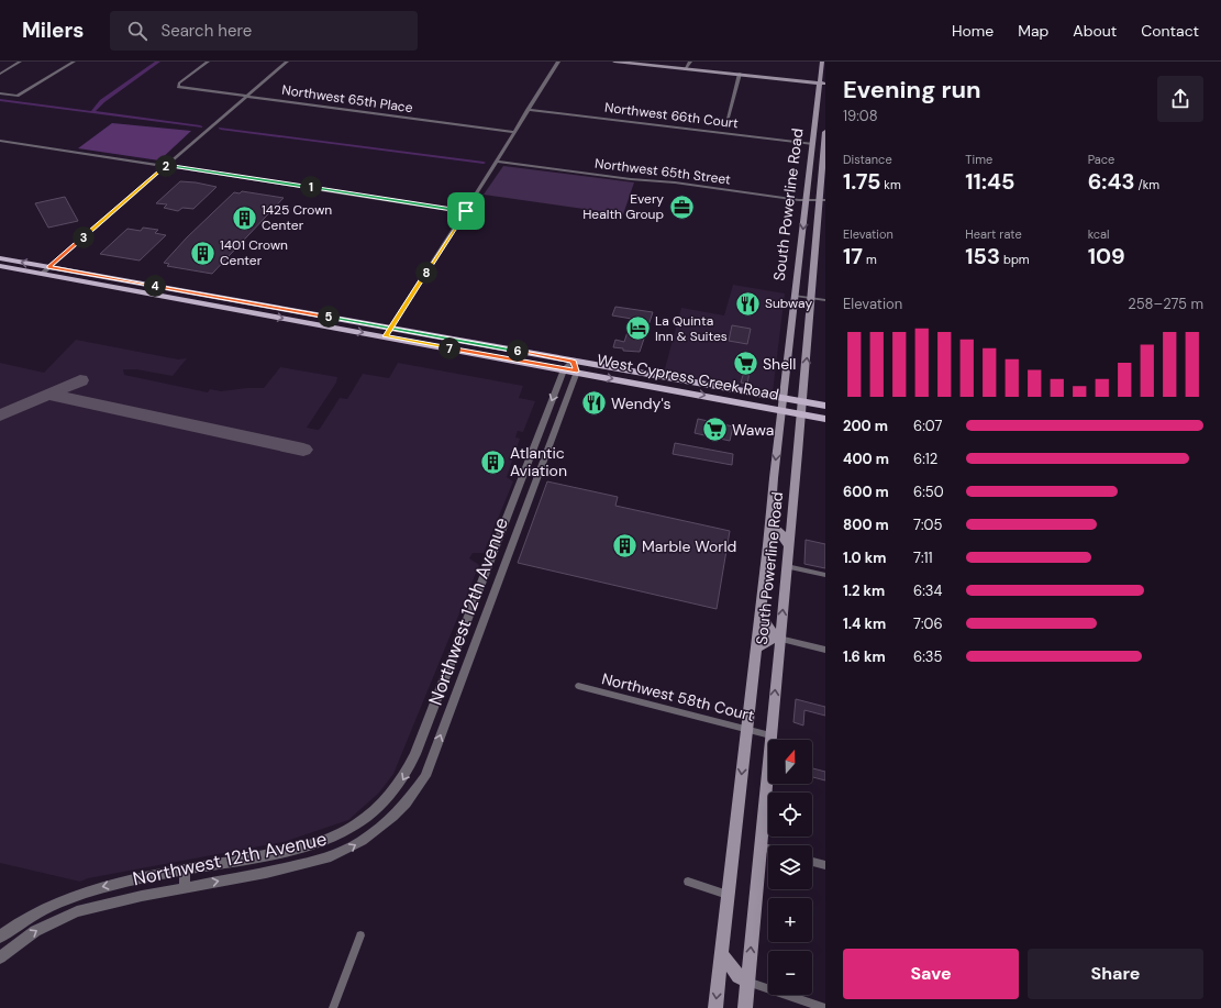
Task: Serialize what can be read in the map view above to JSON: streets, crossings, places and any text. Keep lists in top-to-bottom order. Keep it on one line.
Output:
{"streets":{"main road":["South Powerline Road","West Cypress Creek Road"],"street":["Northwest 65th Place","Northwest 66th Court","Northwest 65th Street","Northwest 12th Avenue","Northwest 58th Court"]},"crossings":[["Northwest 66th Court","South Powerline Road"],["Northwest 65th Street","South Powerline Road"],["South Powerline Road","West Cypress Creek Road"],["South Powerline Road","Northwest 58th Court"],["West Cypress Creek Road","Northwest 12th Avenue"]],"places":{"office":["Every Health Group"],"building":["1425 Crown Center","1401 Crown Center","Atlantic Aviation","Marble World"],"restaurant":["Subway","Wendy's"],"hotel":["La Quinta Inn & Suites"],"supermarket":["Shell","Wawa"]},"north":"top","page":{"header":"Milers","search":"Search here","nav":["Home","Map","About","Contact"],"heading":["Evening run","19:08"],"stats":[["Distance","1.75 km"],["Time","11:45"],["Pace","6:43 /km"],["Elevation","17 m"],["Heart rate","153 bpm"],["kcal","109"]],"pins":["2","1","3","8","4","5","7","6"],"chart":["Elevation","258–275 m"],"list":[{"name":"200 m","note":"6:07"},{"name":"400 m","note":"6:12"},{"name":"600 m","note":"6:50"},{"name":"800 m","note":"7:05"},{"name":"1.0 km","note":"7:11"},{"name":"1.2 km","note":"6:34"},{"name":"1.4 km","note":"7:06"},{"name":"1.6 km","note":"6:35"}],"map_buttons":["+","−"],"buttons":["Save","Share"]}}
